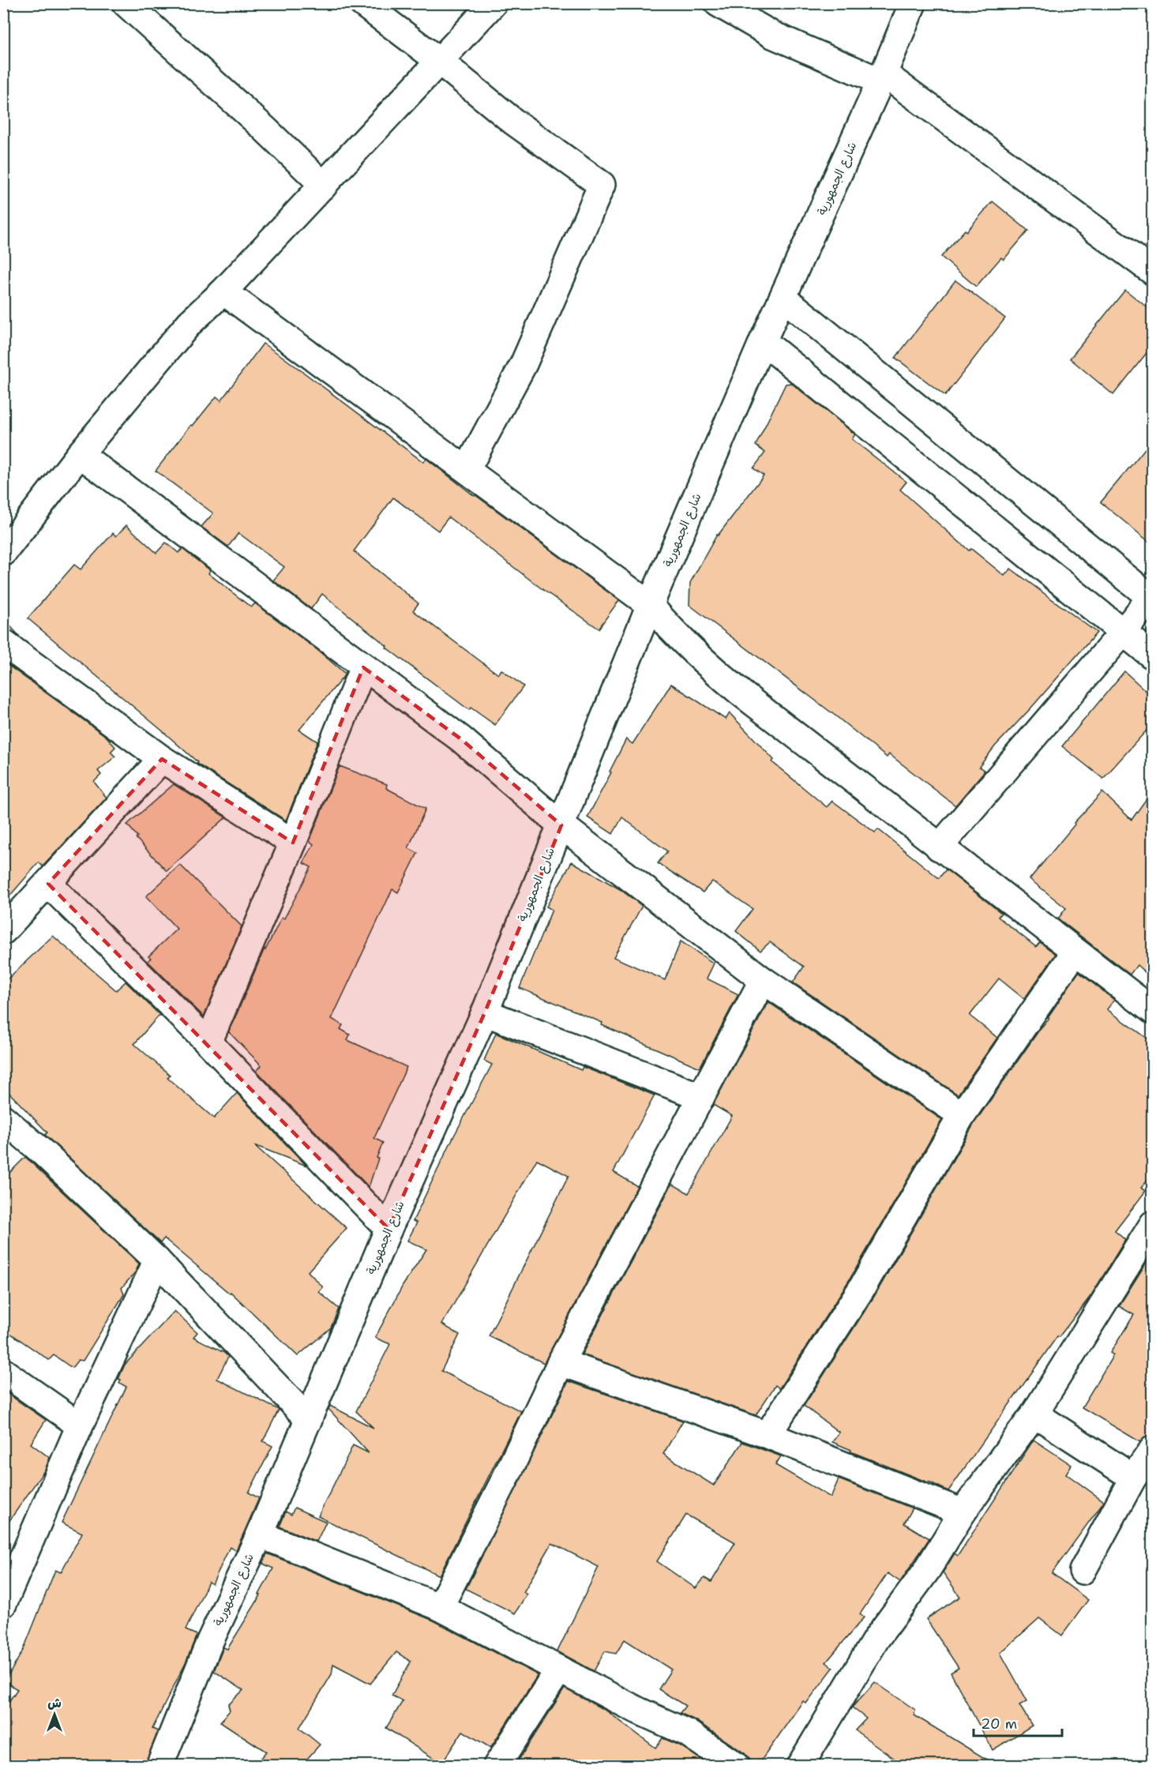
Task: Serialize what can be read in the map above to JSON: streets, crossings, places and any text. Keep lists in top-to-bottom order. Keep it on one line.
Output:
{"streets":{"street":["شارع الجمهورية"]},"scale_bar":"20 m","north":"top"}
